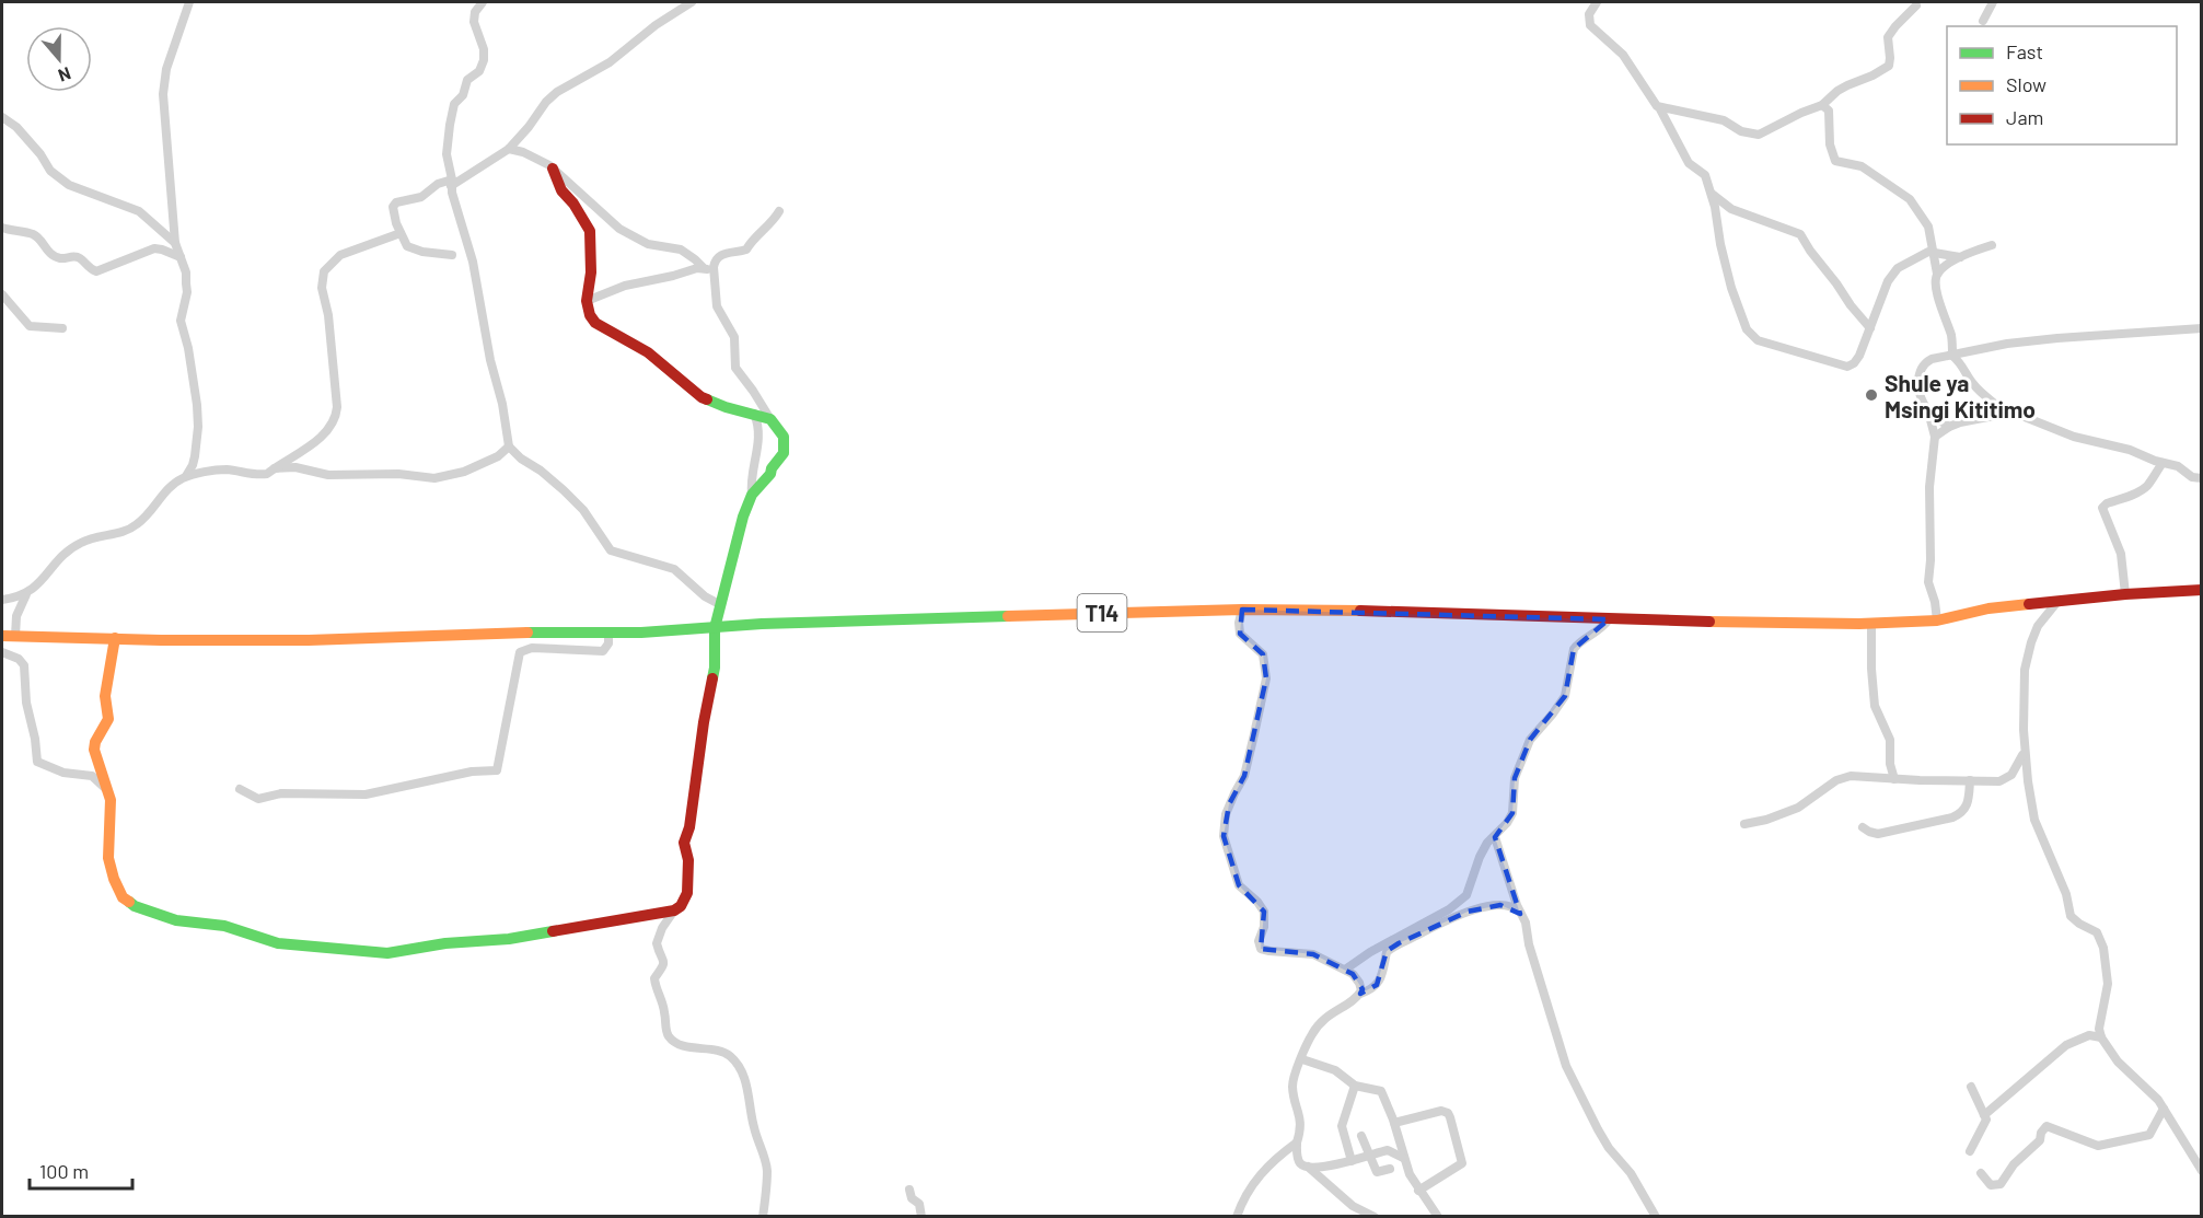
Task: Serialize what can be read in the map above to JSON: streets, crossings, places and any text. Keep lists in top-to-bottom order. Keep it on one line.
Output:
{"streets":{"main road":["T14"]},"places":["Shule ya Msingi Kititimo"],"legend":["Fast","Slow","Jam"],"scale_bar":"100 m","north":"bottom"}
